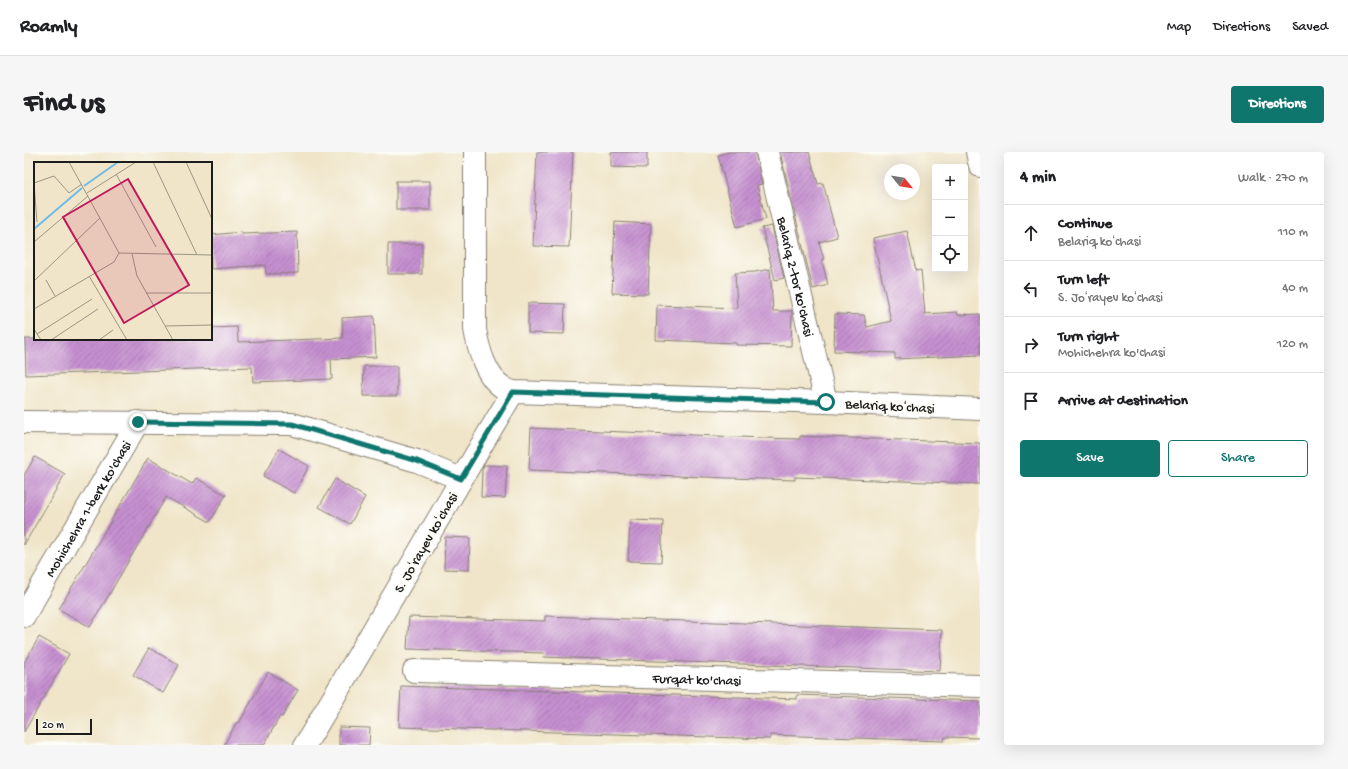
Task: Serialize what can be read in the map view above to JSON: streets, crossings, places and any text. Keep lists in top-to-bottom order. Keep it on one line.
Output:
{"streets":{"street":["Belariq 2-tor ko'chasi","Belariq koʻchasi","Mohichehra 1-berk ko'chasi","S. Joʻrayev koʻchasi","Furqat ko'chasi"]},"crossings":[["Belariq 2-tor ko'chasi","Belariq koʻchasi"],["Belariq koʻchasi","S. Joʻrayev koʻchasi"]],"scale_bar":"20 m","north":"bottom right","page":{"header":"Roamly","nav":["Map","Directions","Saved"],"buttons":["Directions",["Save","Share"]],"title":"Find us","heading":["4 min","Walk · 270 m"],"map_buttons":["+","−"],"list":[["Continue","Belariq koʻchasi","110 m"],["Turn left","S. Joʻrayev koʻchasi","40 m"],["Turn right","Mohichehra ko'chasi","120 m"],"Arrive at destination"],"scale":"20 m"}}
